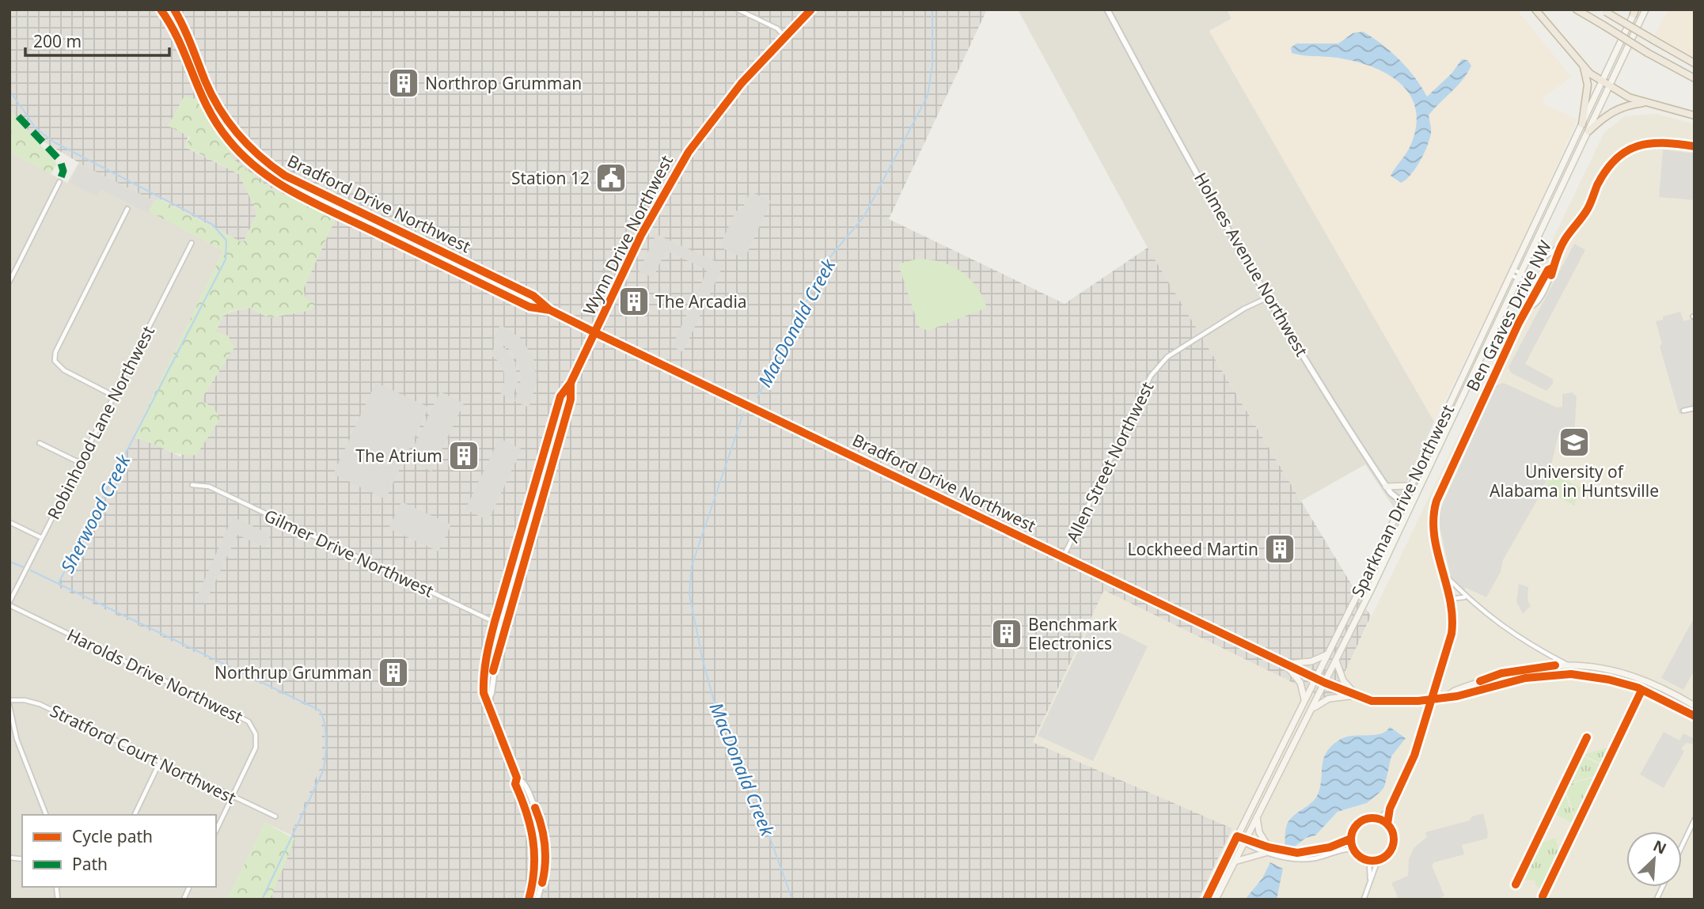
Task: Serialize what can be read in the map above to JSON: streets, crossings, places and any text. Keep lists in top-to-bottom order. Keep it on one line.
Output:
{"streets":{"main road":["Bradford Drive Northwest","Sparkman Drive Northwest"],"street":["Wynn Drive Northwest","Holmes Avenue Northwest","Ben Graves Drive NW","Robinhood Lane Northwest","Allen Street Northwest","Gilmer Drive Northwest","Harolds Drive Northwest","Stratford Court Northwest"]},"crossings":[["Bradford Drive Northwest","Wynn Drive Northwest"],["Bradford Drive Northwest","Allen Street Northwest"],["Bradford Drive Northwest","Sparkman Drive Northwest"],["Wynn Drive Northwest","Gilmer Drive Northwest"],["Holmes Avenue Northwest","Allen Street Northwest"],["Holmes Avenue Northwest","Sparkman Drive Northwest"],["Robinhood Lane Northwest","Harolds Drive Northwest"],["Harolds Drive Northwest","Stratford Court Northwest"]],"water":["MacDonald Creek","Sherwood Creek"],"places":{"building":["Northrop Grumman","The Arcadia","The Atrium","Lockheed Martin","Benchmark Electronics","Northrup Grumman"],"public building":["Station 12"],"school or university":["University of Alabama in Huntsville"]},"legend":["Cycle path","Path"],"scale_bar":"200 m","north":"top right"}
